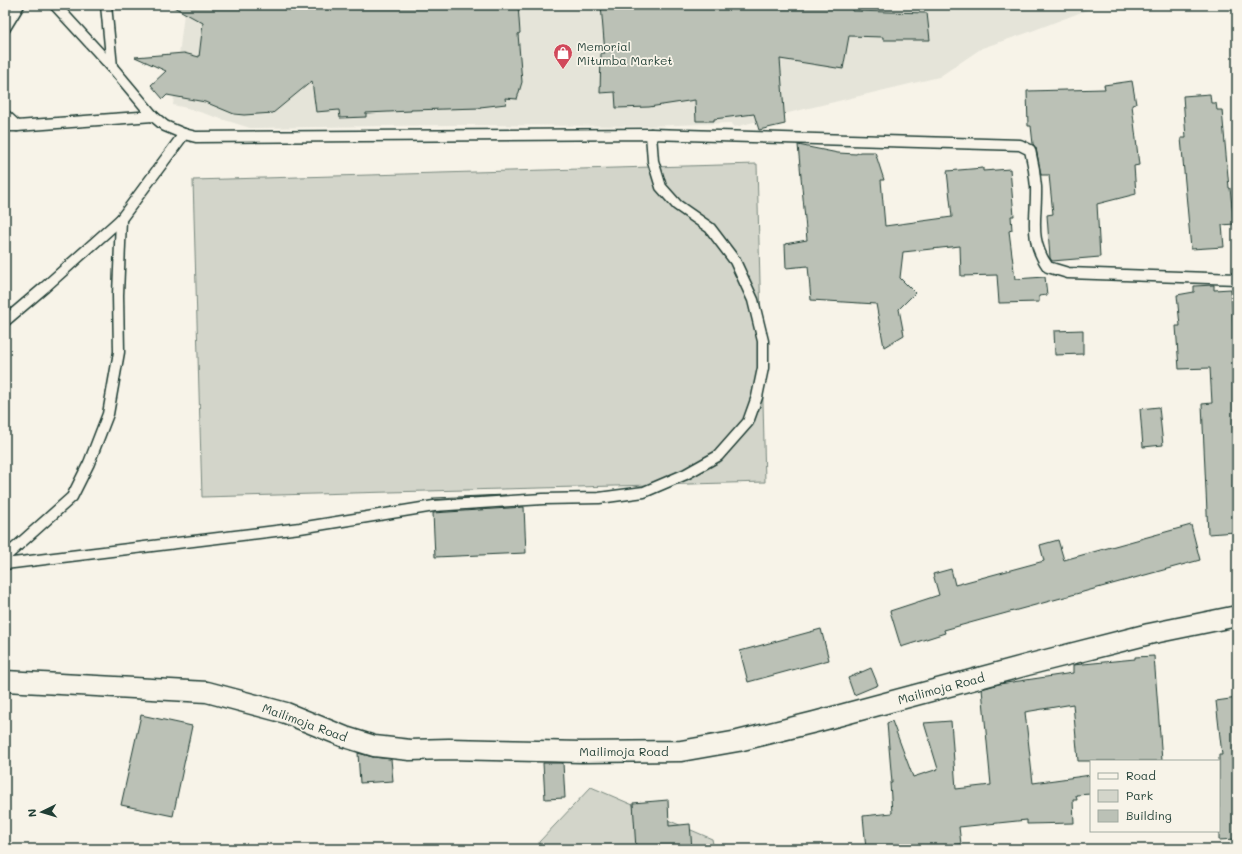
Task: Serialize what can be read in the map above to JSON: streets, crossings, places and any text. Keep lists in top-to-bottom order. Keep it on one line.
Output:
{"streets":{"street":["Mailimoja Road"]},"places":{"shop":["Memorial Mitumba Market"]},"legend":["Road","Park","Building"],"north":"left"}
